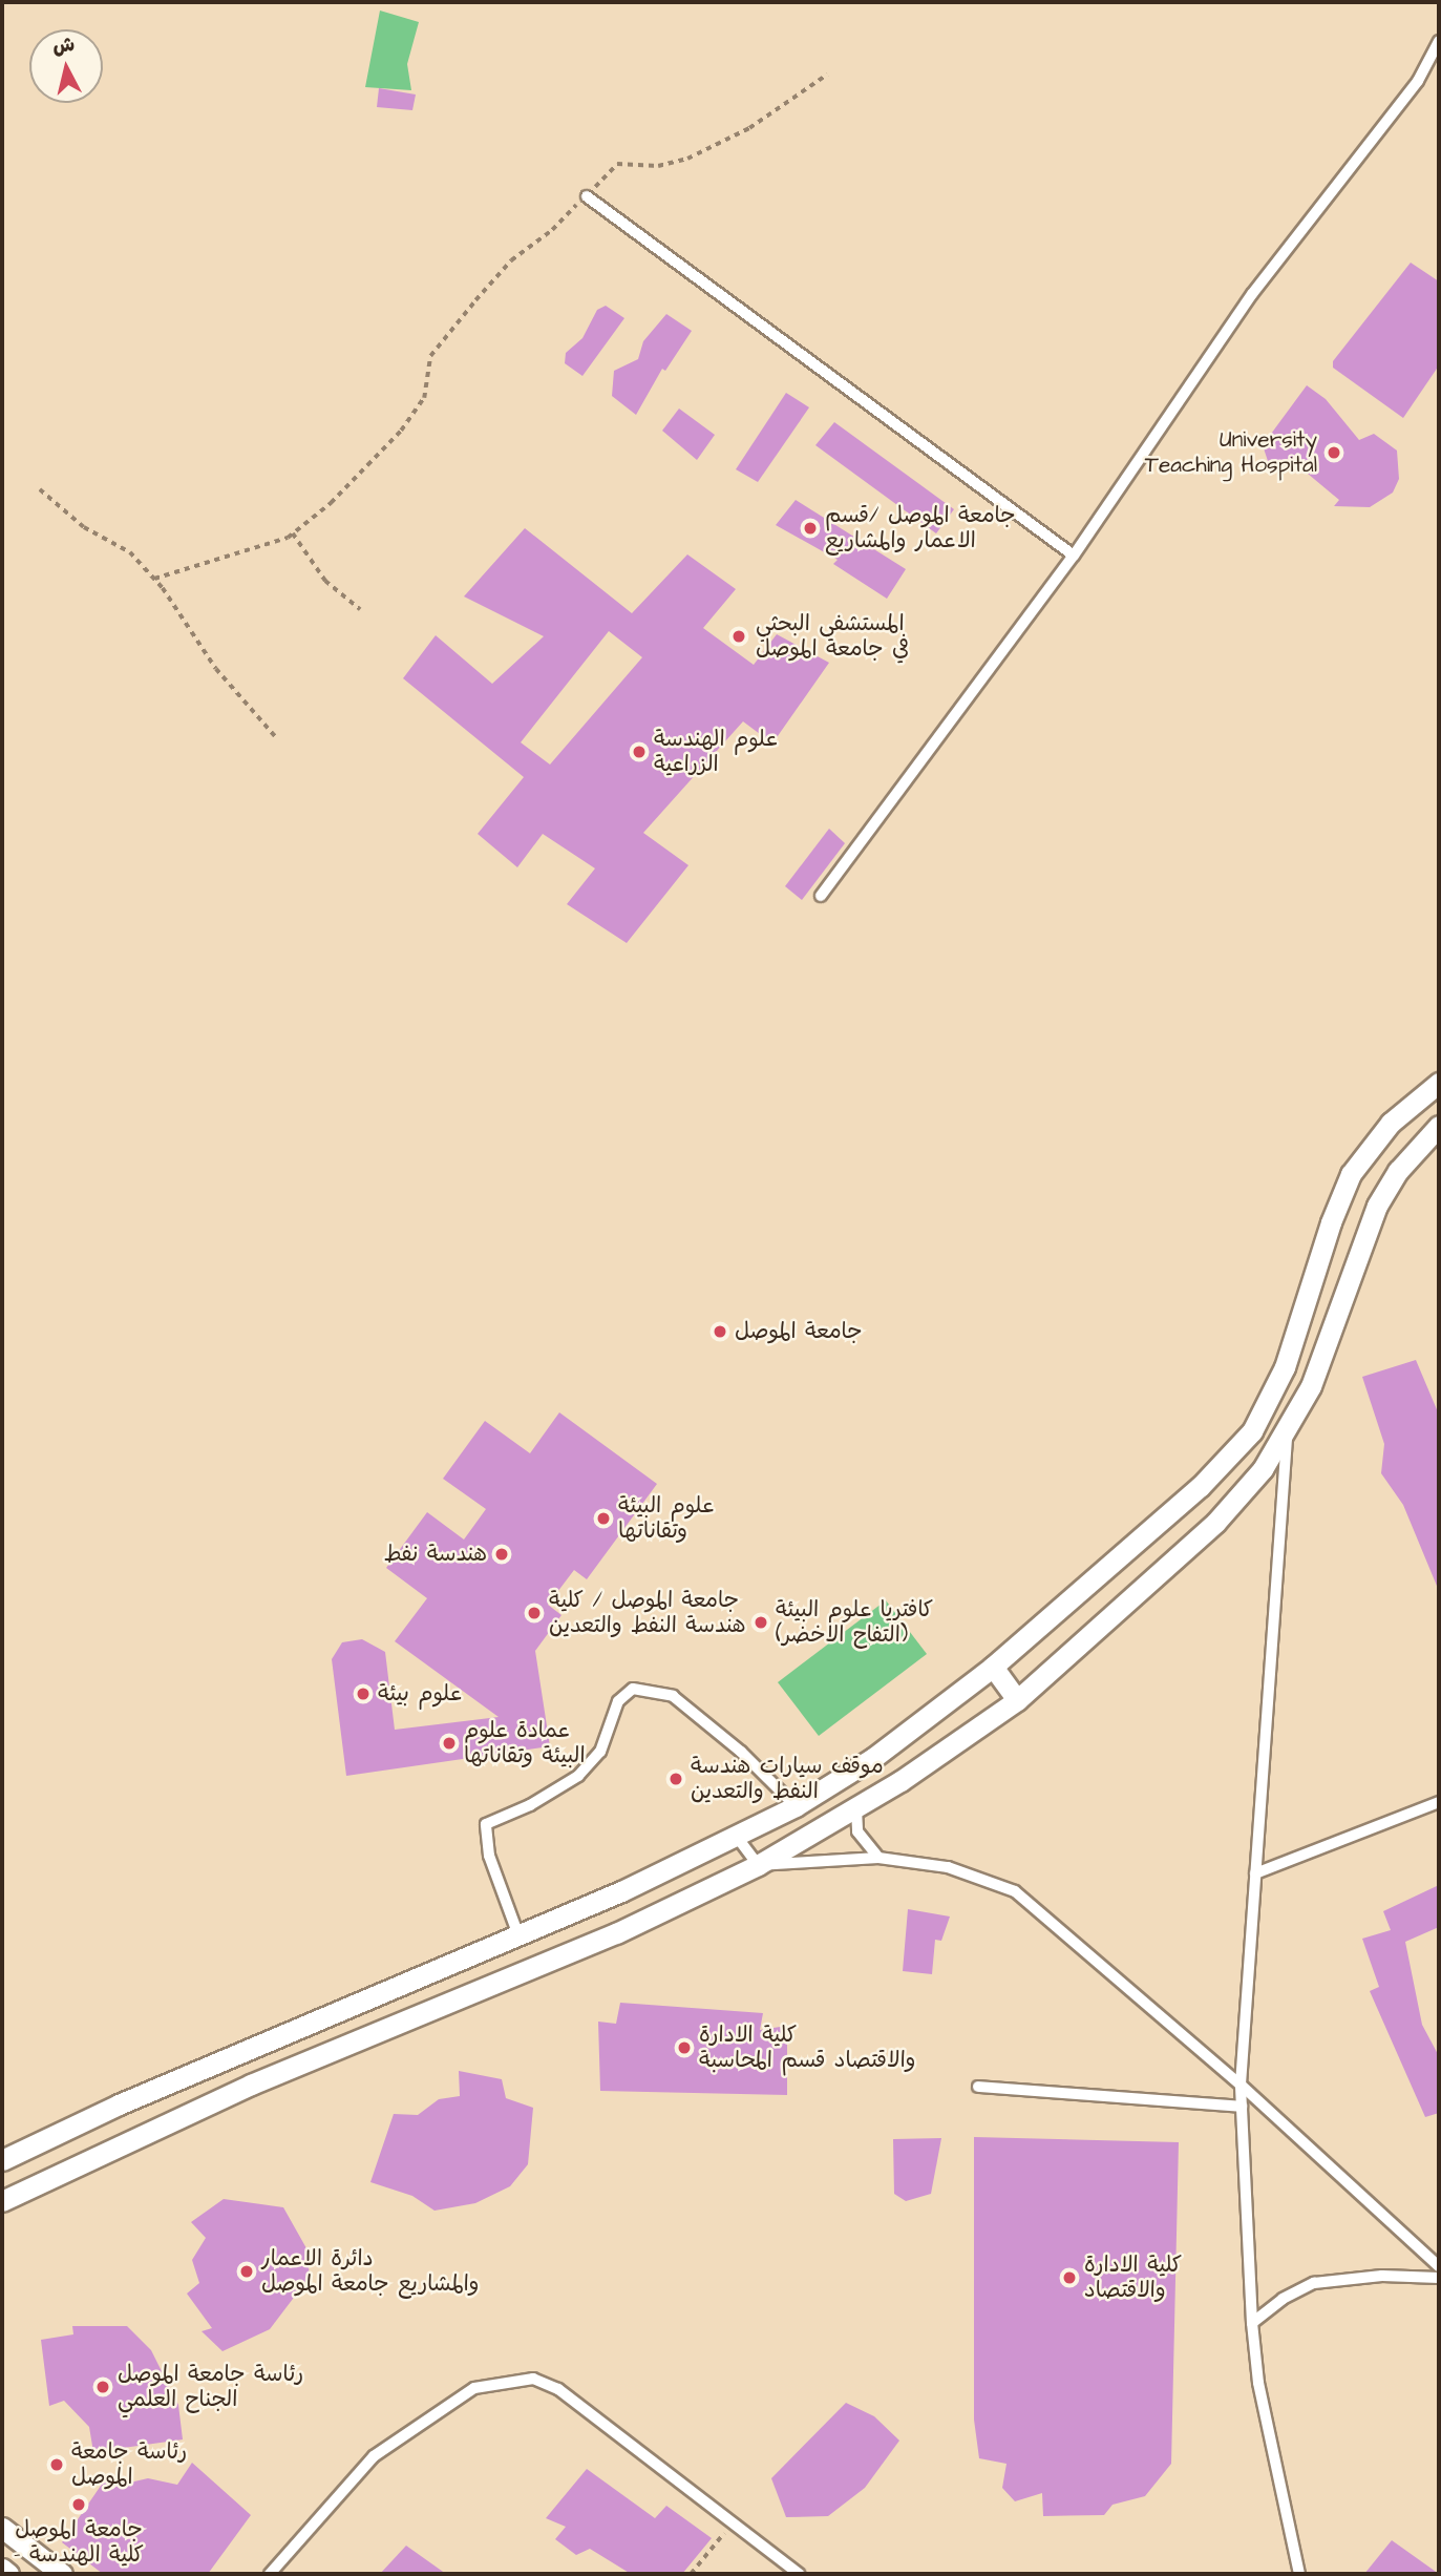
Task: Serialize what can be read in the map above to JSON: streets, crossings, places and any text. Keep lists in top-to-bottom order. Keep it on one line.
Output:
{"places":["University Teaching Hospital","جامعة الموصل /قسم الاعمار والمشاريع","المستشفى البحثي في جامعة الموصل","علوم الهندسة الزراعية","جامعة الموصل","علوم البيئة وتقاناتها","هندسة نفط","جامعة الموصل / كلية هندسة النفط والتعدين","كافتريا علوم البيئة (التفاح الاخضر)","علوم بيئة","عمادة علوم البيئة وتقاناتها","موقف سيارات هندسة النفط والتعدين","كلية الادارة والاقتصاد قسم المحاسبة","دائرة الاعمار والمشاريع جامعة الموصل","كلية الادارة والاقتصاد","رئاسة جامعة الموصل الجناح العلمي","رئاسة جامعة الموصل","جامعة الموصل - كلية الهندسة"],"north":"top"}
